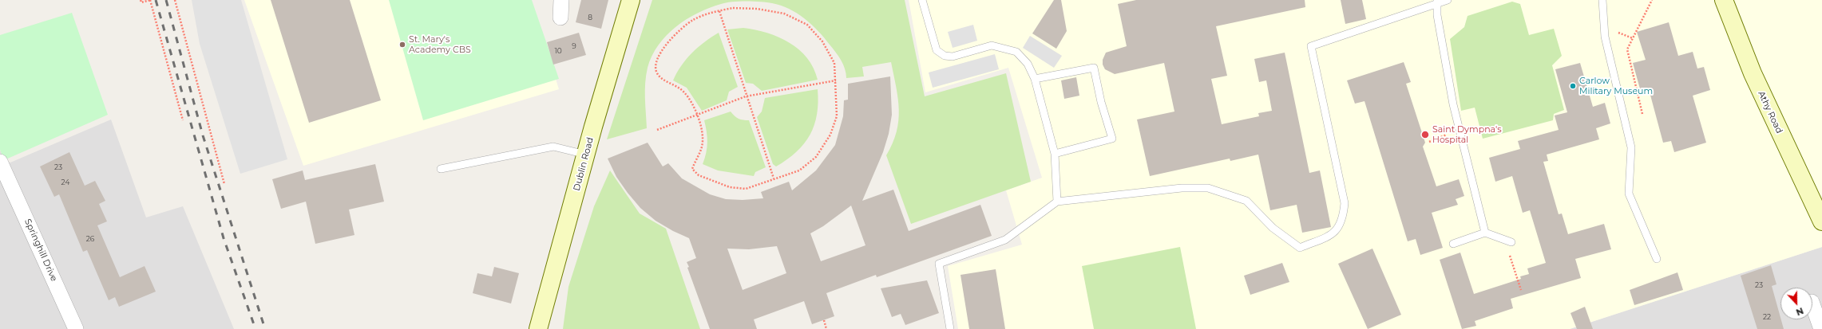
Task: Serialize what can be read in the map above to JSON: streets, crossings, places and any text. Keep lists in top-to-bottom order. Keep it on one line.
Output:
{"streets":{"main road":["Athy Road","Dublin Road"],"street":["Springhill Drive"]},"places":["St. Mary's Academy CBS","Carlow Military Museum","Saint Dympna's Hospital"],"house_numbers":["8","9","10","23","24","26","23","22"],"north":"bottom"}
